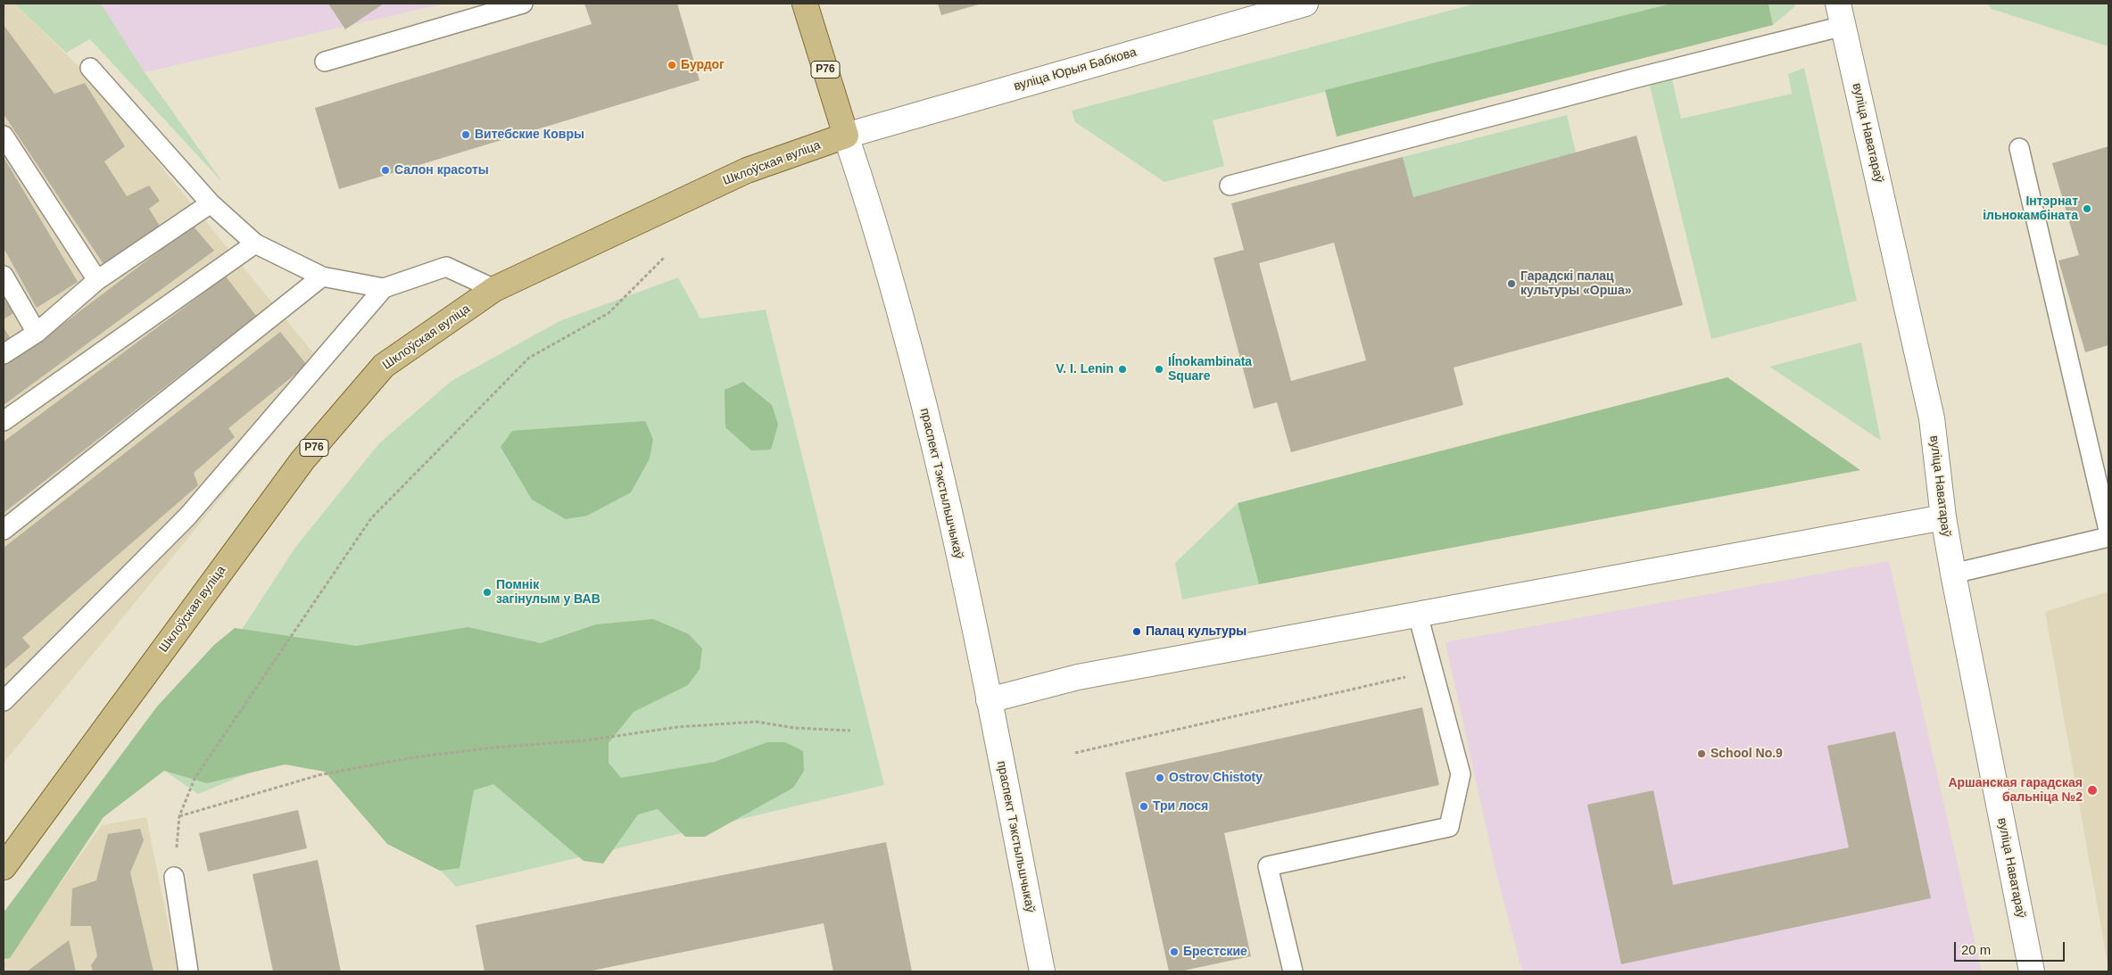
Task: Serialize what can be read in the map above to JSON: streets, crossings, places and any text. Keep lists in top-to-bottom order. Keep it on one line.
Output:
{"streets":{"main road":["Р76","Шклоўская вуліца","праспект Тэкстыльшчыкаў"],"street":["вуліца Юрыя Бабкова","вуліца Наватараў"]},"crossings":[["вуліца Юрыя Бабкова","Шклоўская вуліца"],["вуліца Юрыя Бабкова","праспект Тэкстыльшчыкаў"],["Шклоўская вуліца","праспект Тэкстыльшчыкаў"]],"places":["Бурдог","Витебские Ковры","Салон красоты","Інтэрнат ільнокамбіната","Гарадскі палац культуры «Орша»","V. I. Lenin","Iĺnokambinata Square","Помнік загінулым у ВАВ","Палац культуры","School No.9","Ostrov Chistoty","Аршанская гарадская бальніца №2","Три лося","Брестские"],"scale_bar":"20 m"}
